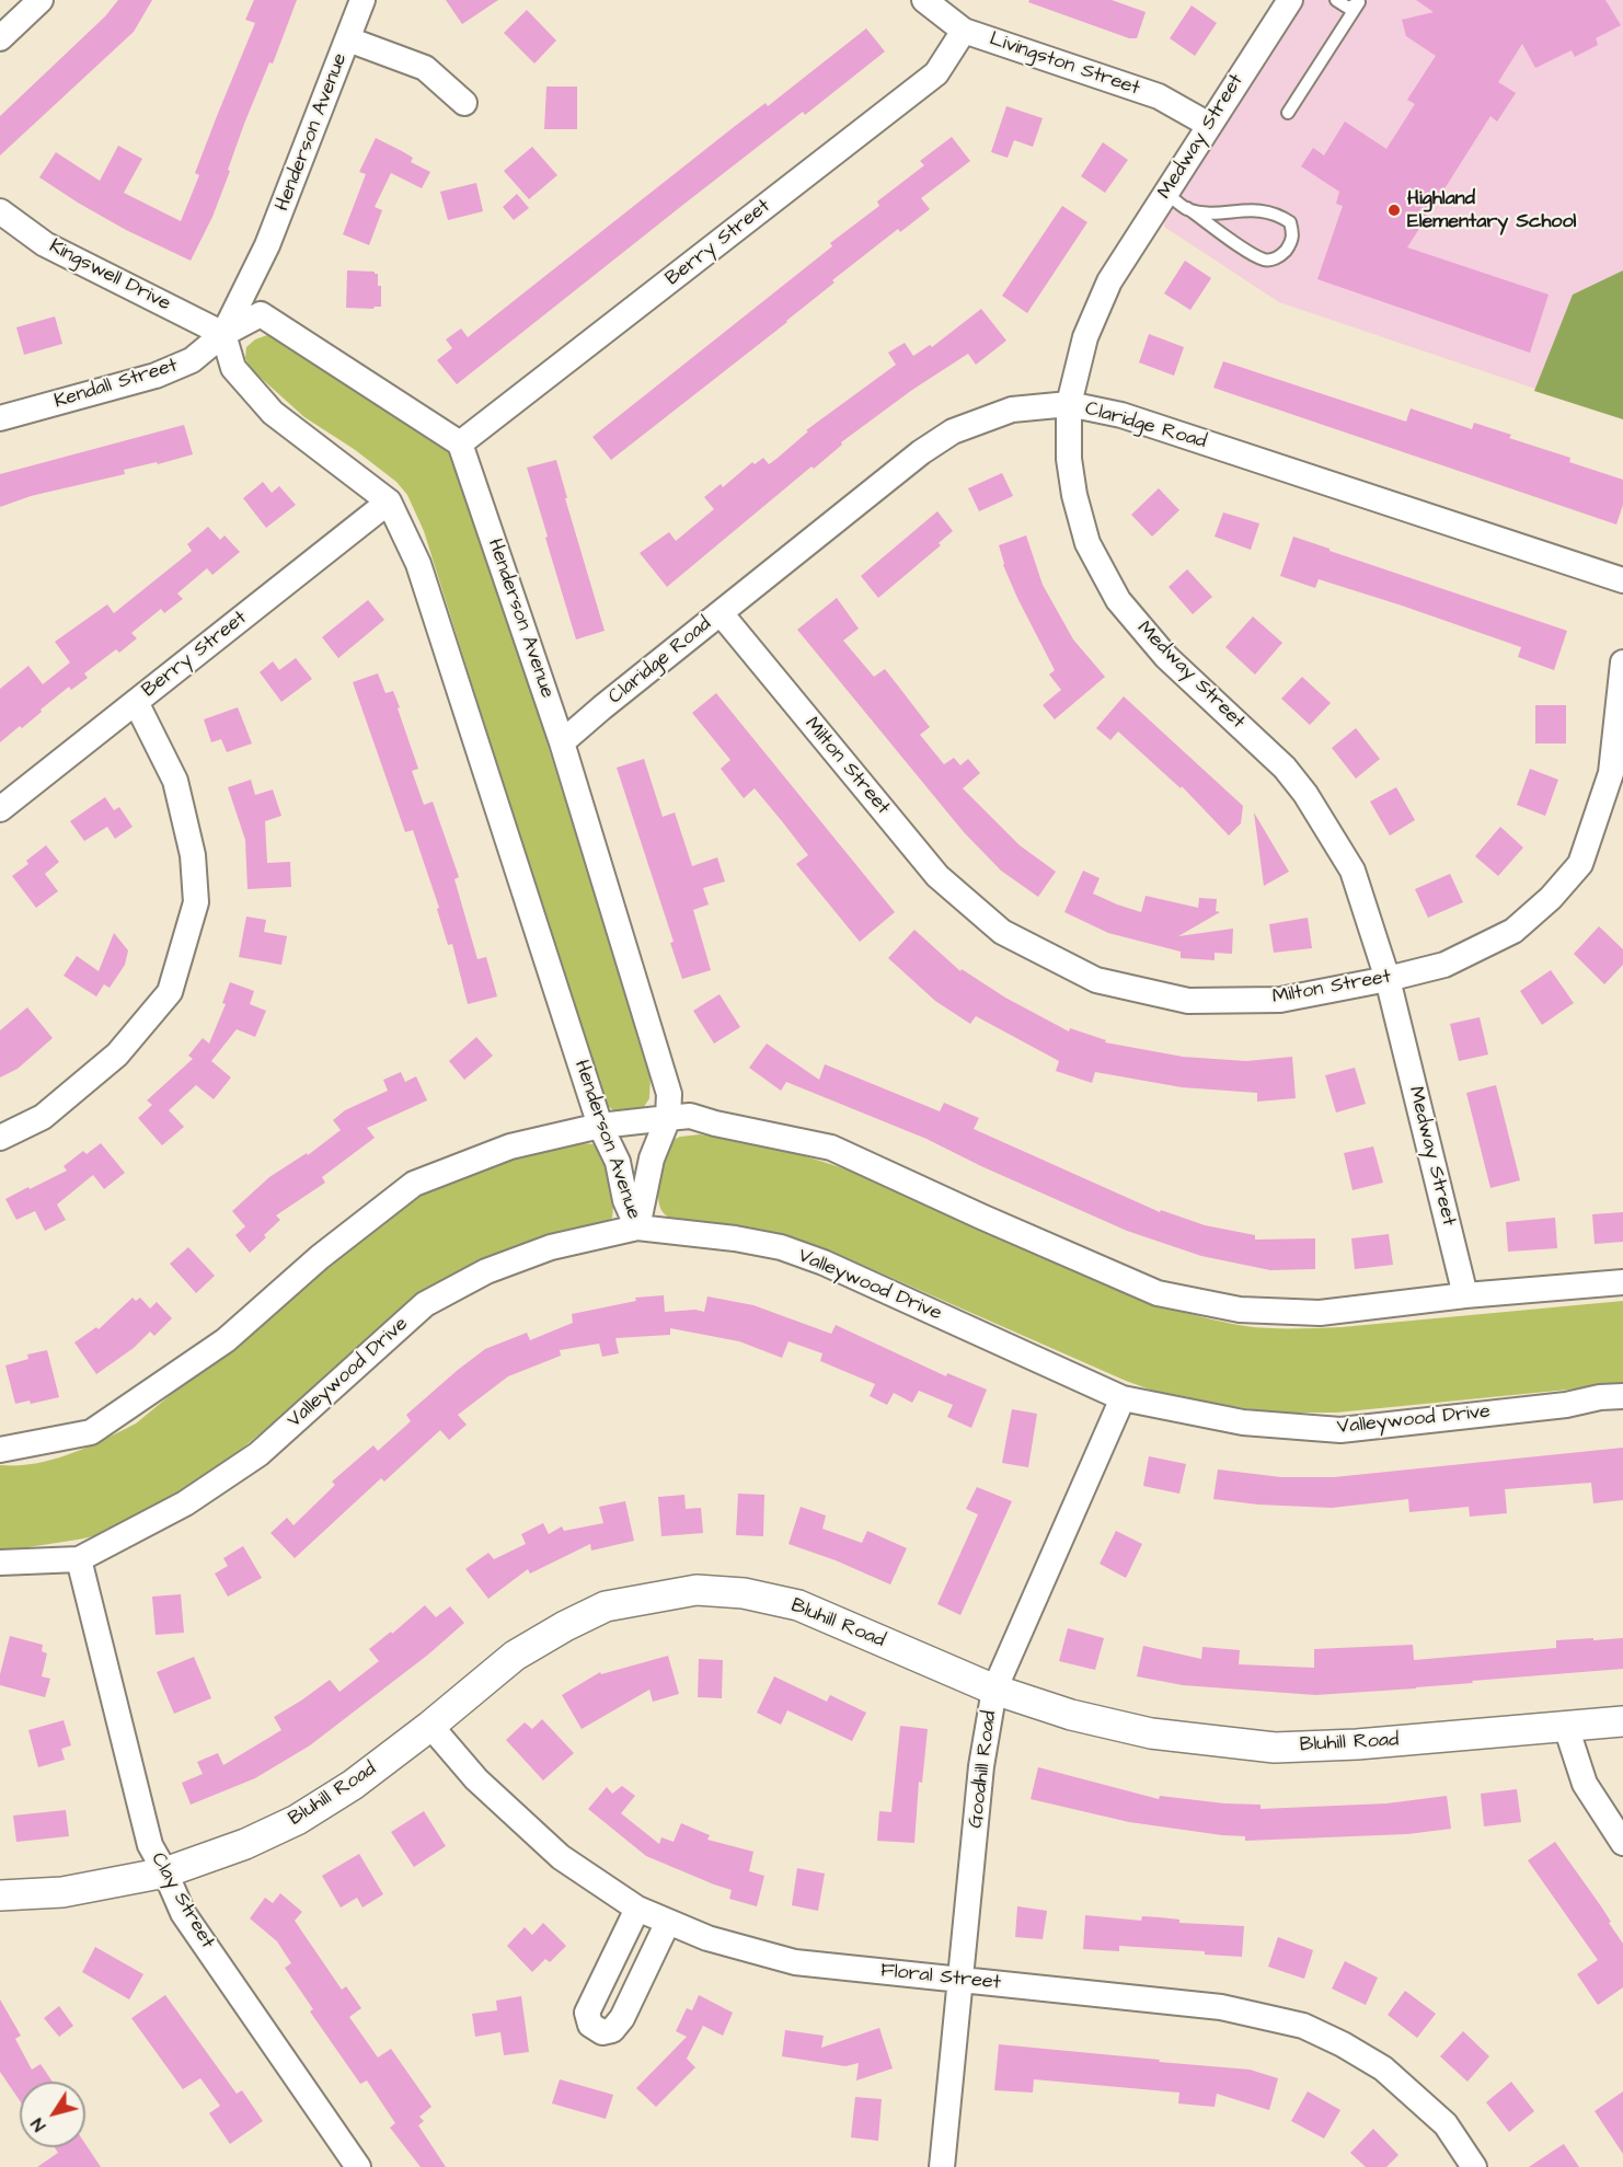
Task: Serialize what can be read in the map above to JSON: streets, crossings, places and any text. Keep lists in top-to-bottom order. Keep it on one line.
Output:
{"streets":{"street":["Livingston Street","Henderson Avenue","Medway Street","Berry Street","Kingswell Drive","Kendall Street","Claridge Road","Milton Street","Valleywood Drive","Bluhill Road","Goodhill Road","Clay Street","Floral Street"]},"crossings":[["Livingston Street","Medway Street"],["Livingston Street","Berry Street"],["Henderson Avenue","Berry Street"],["Henderson Avenue","Kingswell Drive"],["Henderson Avenue","Kendall Street"],["Henderson Avenue","Claridge Road"],["Henderson Avenue","Valleywood Drive"],["Medway Street","Claridge Road"],["Medway Street","Milton Street"],["Kingswell Drive","Kendall Street"],["Claridge Road","Milton Street"],["Valleywood Drive","Goodhill Road"],["Valleywood Drive","Clay Street"],["Bluhill Road","Goodhill Road"],["Bluhill Road","Clay Street"],["Bluhill Road","Floral Street"],["Goodhill Road","Floral Street"]],"places":["Highland Elementary School"],"north":"bottom left"}
